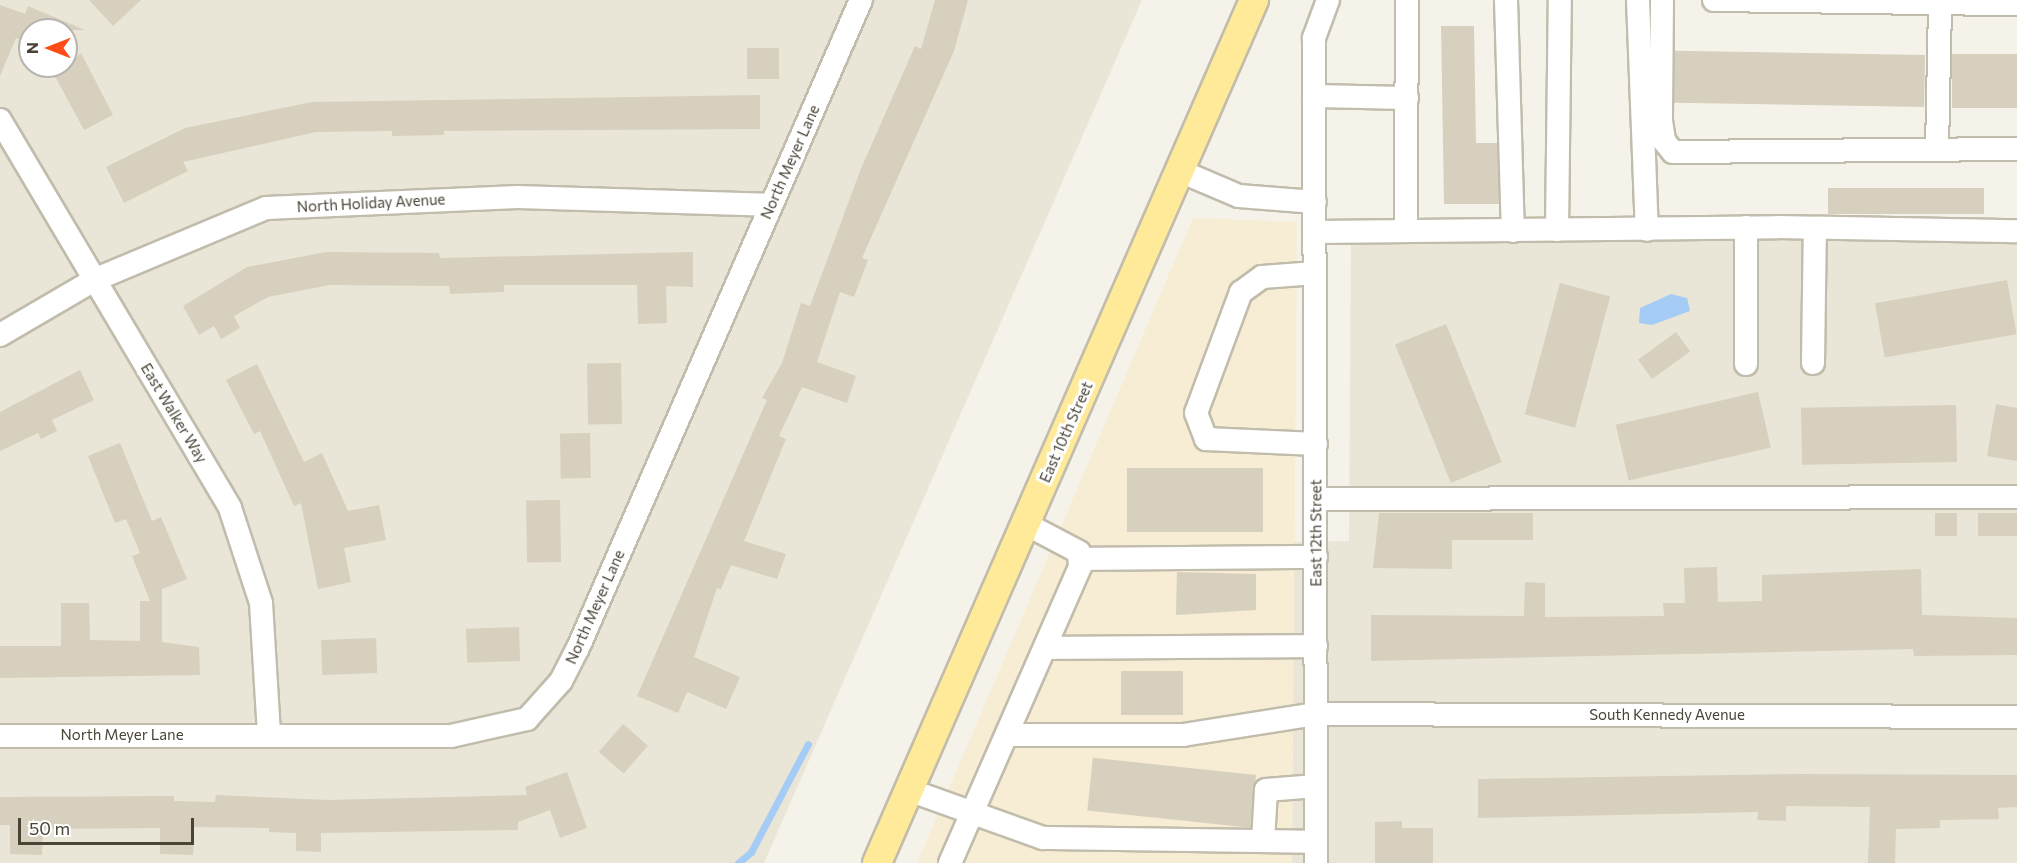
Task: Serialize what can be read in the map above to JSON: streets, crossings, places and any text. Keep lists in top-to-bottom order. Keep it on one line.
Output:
{"streets":{"main road":["East 10th Street"],"street":["North Meyer Lane","North Holiday Avenue","East Walker Way","East 12th Street","South Kennedy Avenue"]},"crossings":[["North Meyer Lane","North Holiday Avenue"],["North Meyer Lane","East Walker Way"],["North Holiday Avenue","East Walker Way"],["East 12th Street","South Kennedy Avenue"]],"scale_bar":"50 m","north":"left"}
